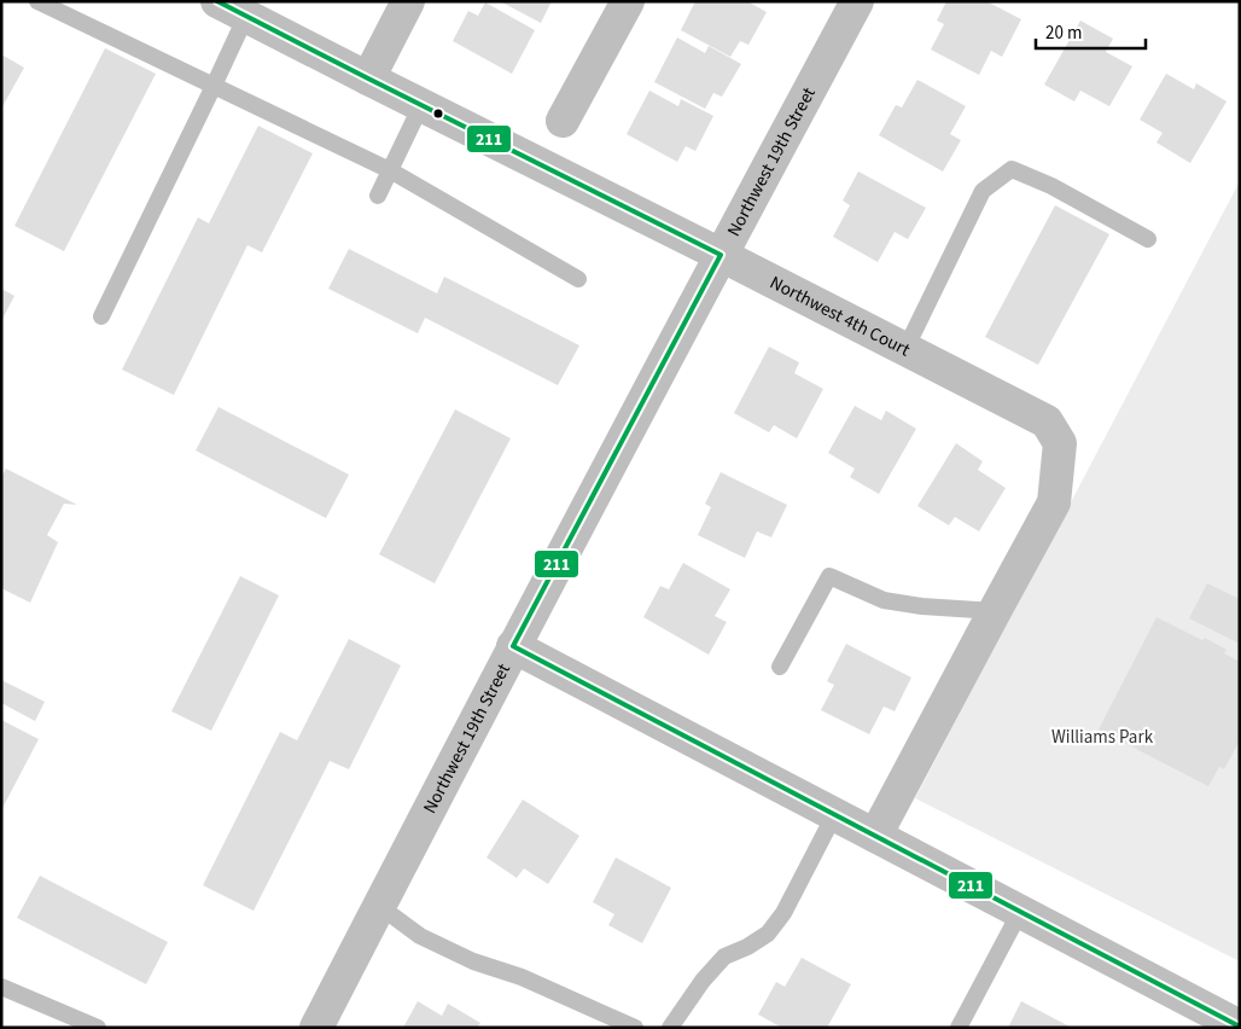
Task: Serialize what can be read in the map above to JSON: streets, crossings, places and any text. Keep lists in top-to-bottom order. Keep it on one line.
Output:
{"streets":{"street":["Northwest 19th Street","Northwest 4th Court"]},"crossings":[["Northwest 19th Street","Northwest 4th Court"]],"parks":["Williams Park"],"lines":["transit line 211"],"scale_bar":"20 m"}
